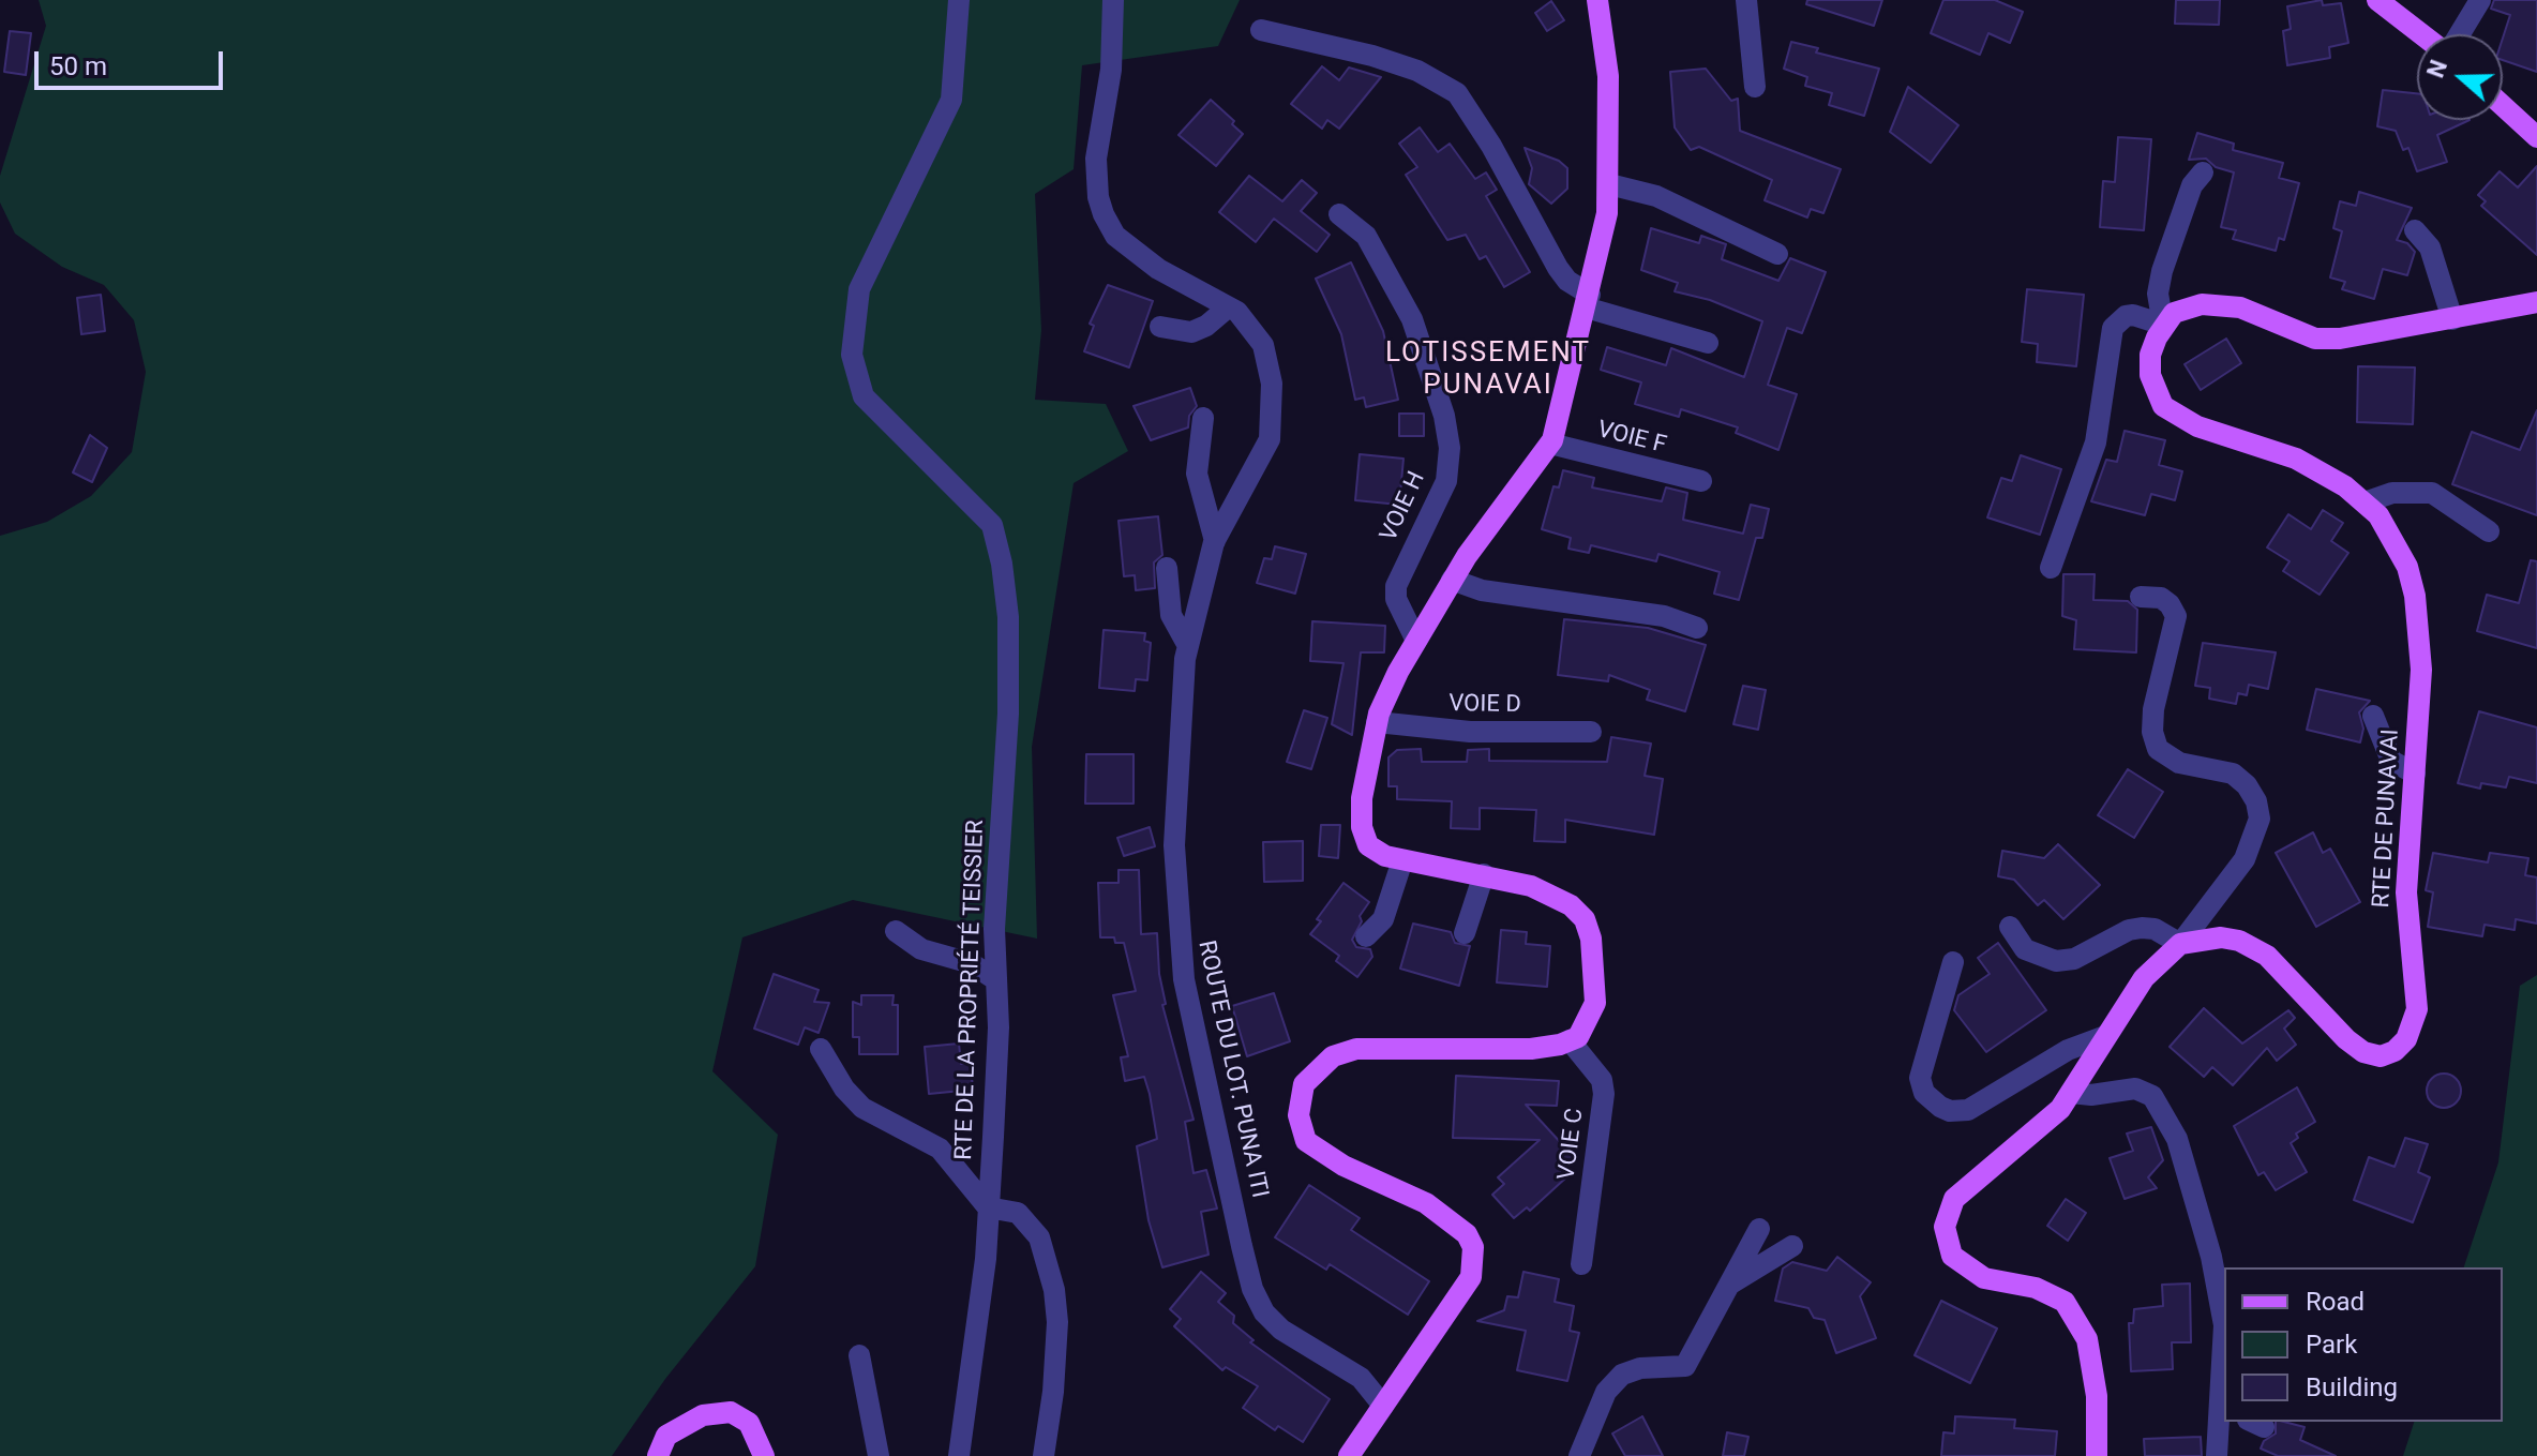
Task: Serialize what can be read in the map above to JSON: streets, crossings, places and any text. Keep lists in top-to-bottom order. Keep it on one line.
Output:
{"streets":{"main road":["RTE DE PUNAVAI"],"street":["VOIE F","VOIE H","VOIE D","RTE DE LA PROPRIÉTÉ TEISSIER","ROUTE DU LOT. PUNA ITI","VOIE C"]},"districts":["LOTISSEMENT PUNAVAI"],"legend":["Road","Park","Building"],"scale_bar":"50 m","north":"left"}
